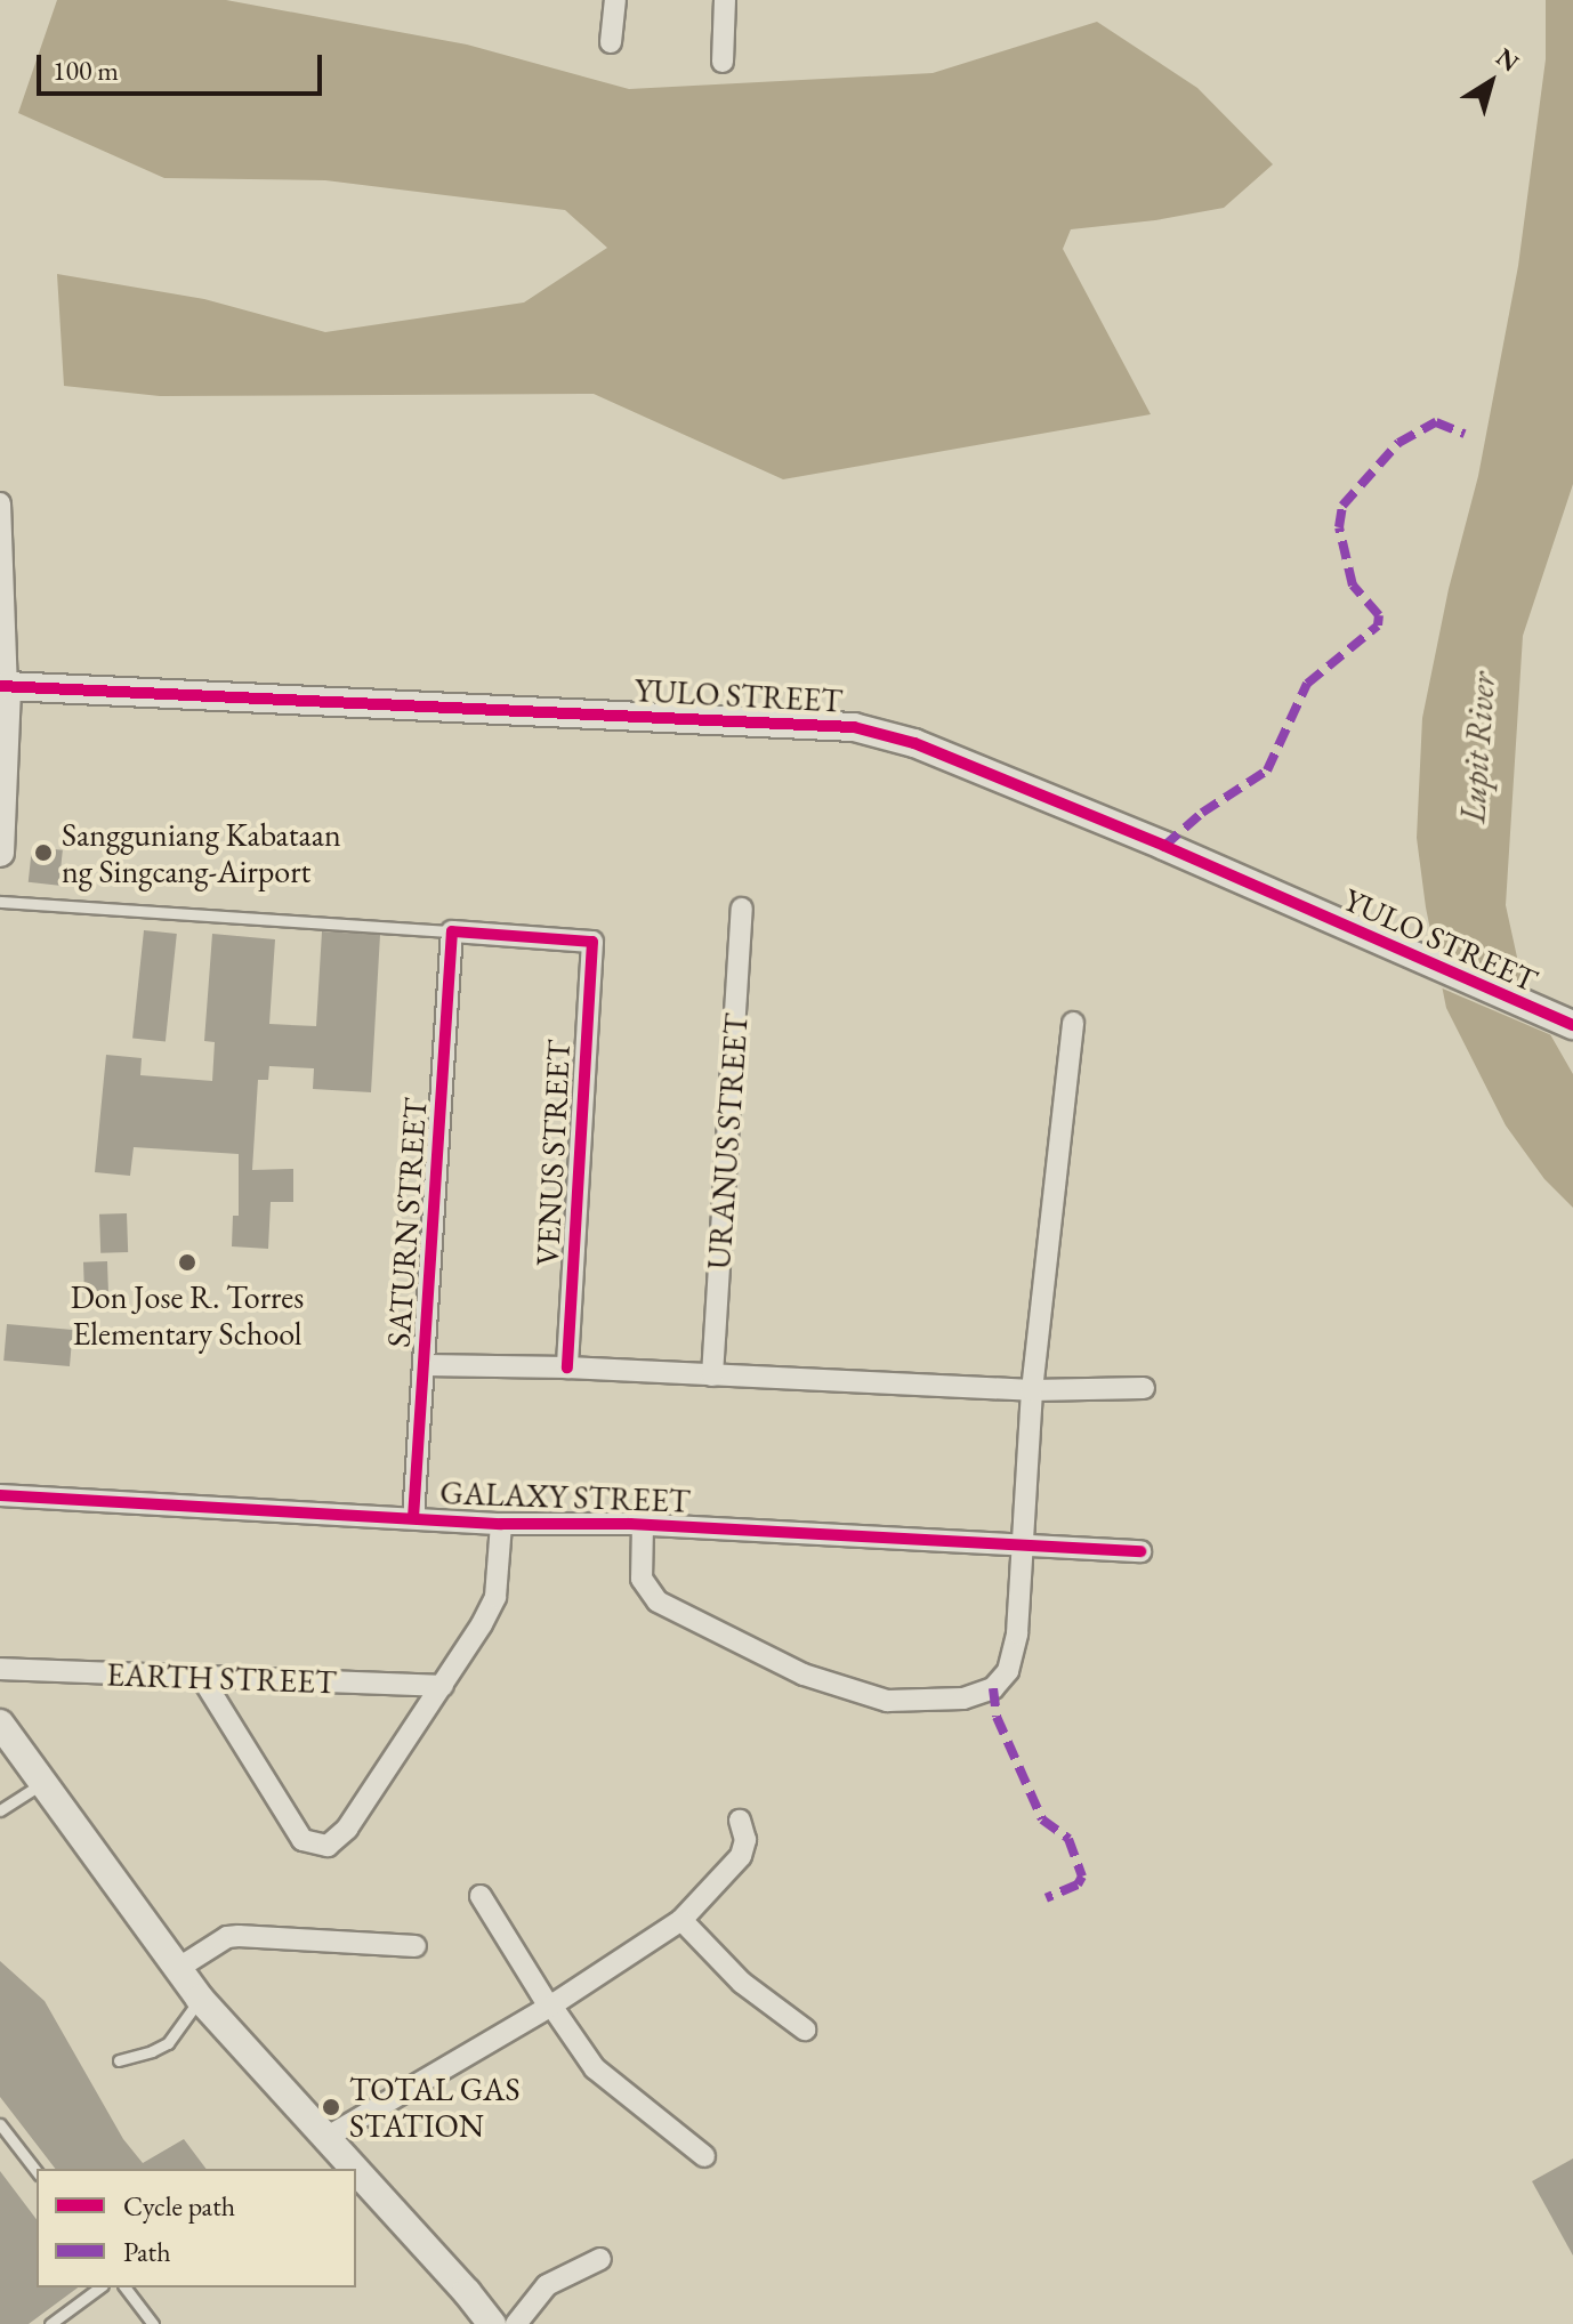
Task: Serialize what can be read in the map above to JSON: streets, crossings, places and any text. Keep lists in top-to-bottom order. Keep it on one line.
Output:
{"streets":{"street":["YULO STREET","URANUS STREET","VENUS STREET","SATURN STREET","GALAXY STREET","EARTH STREET"]},"crossings":[["VENUS STREET","SATURN STREET"],["SATURN STREET","GALAXY STREET"]],"water":["Lupit River"],"places":["Sangguniang Kabataan ng Singcang-Airport","Don Jose R. Torres Elementary School","TOTAL GAS STATION"],"legend":["Cycle path","Path"],"scale_bar":"100 m","north":"top right"}
